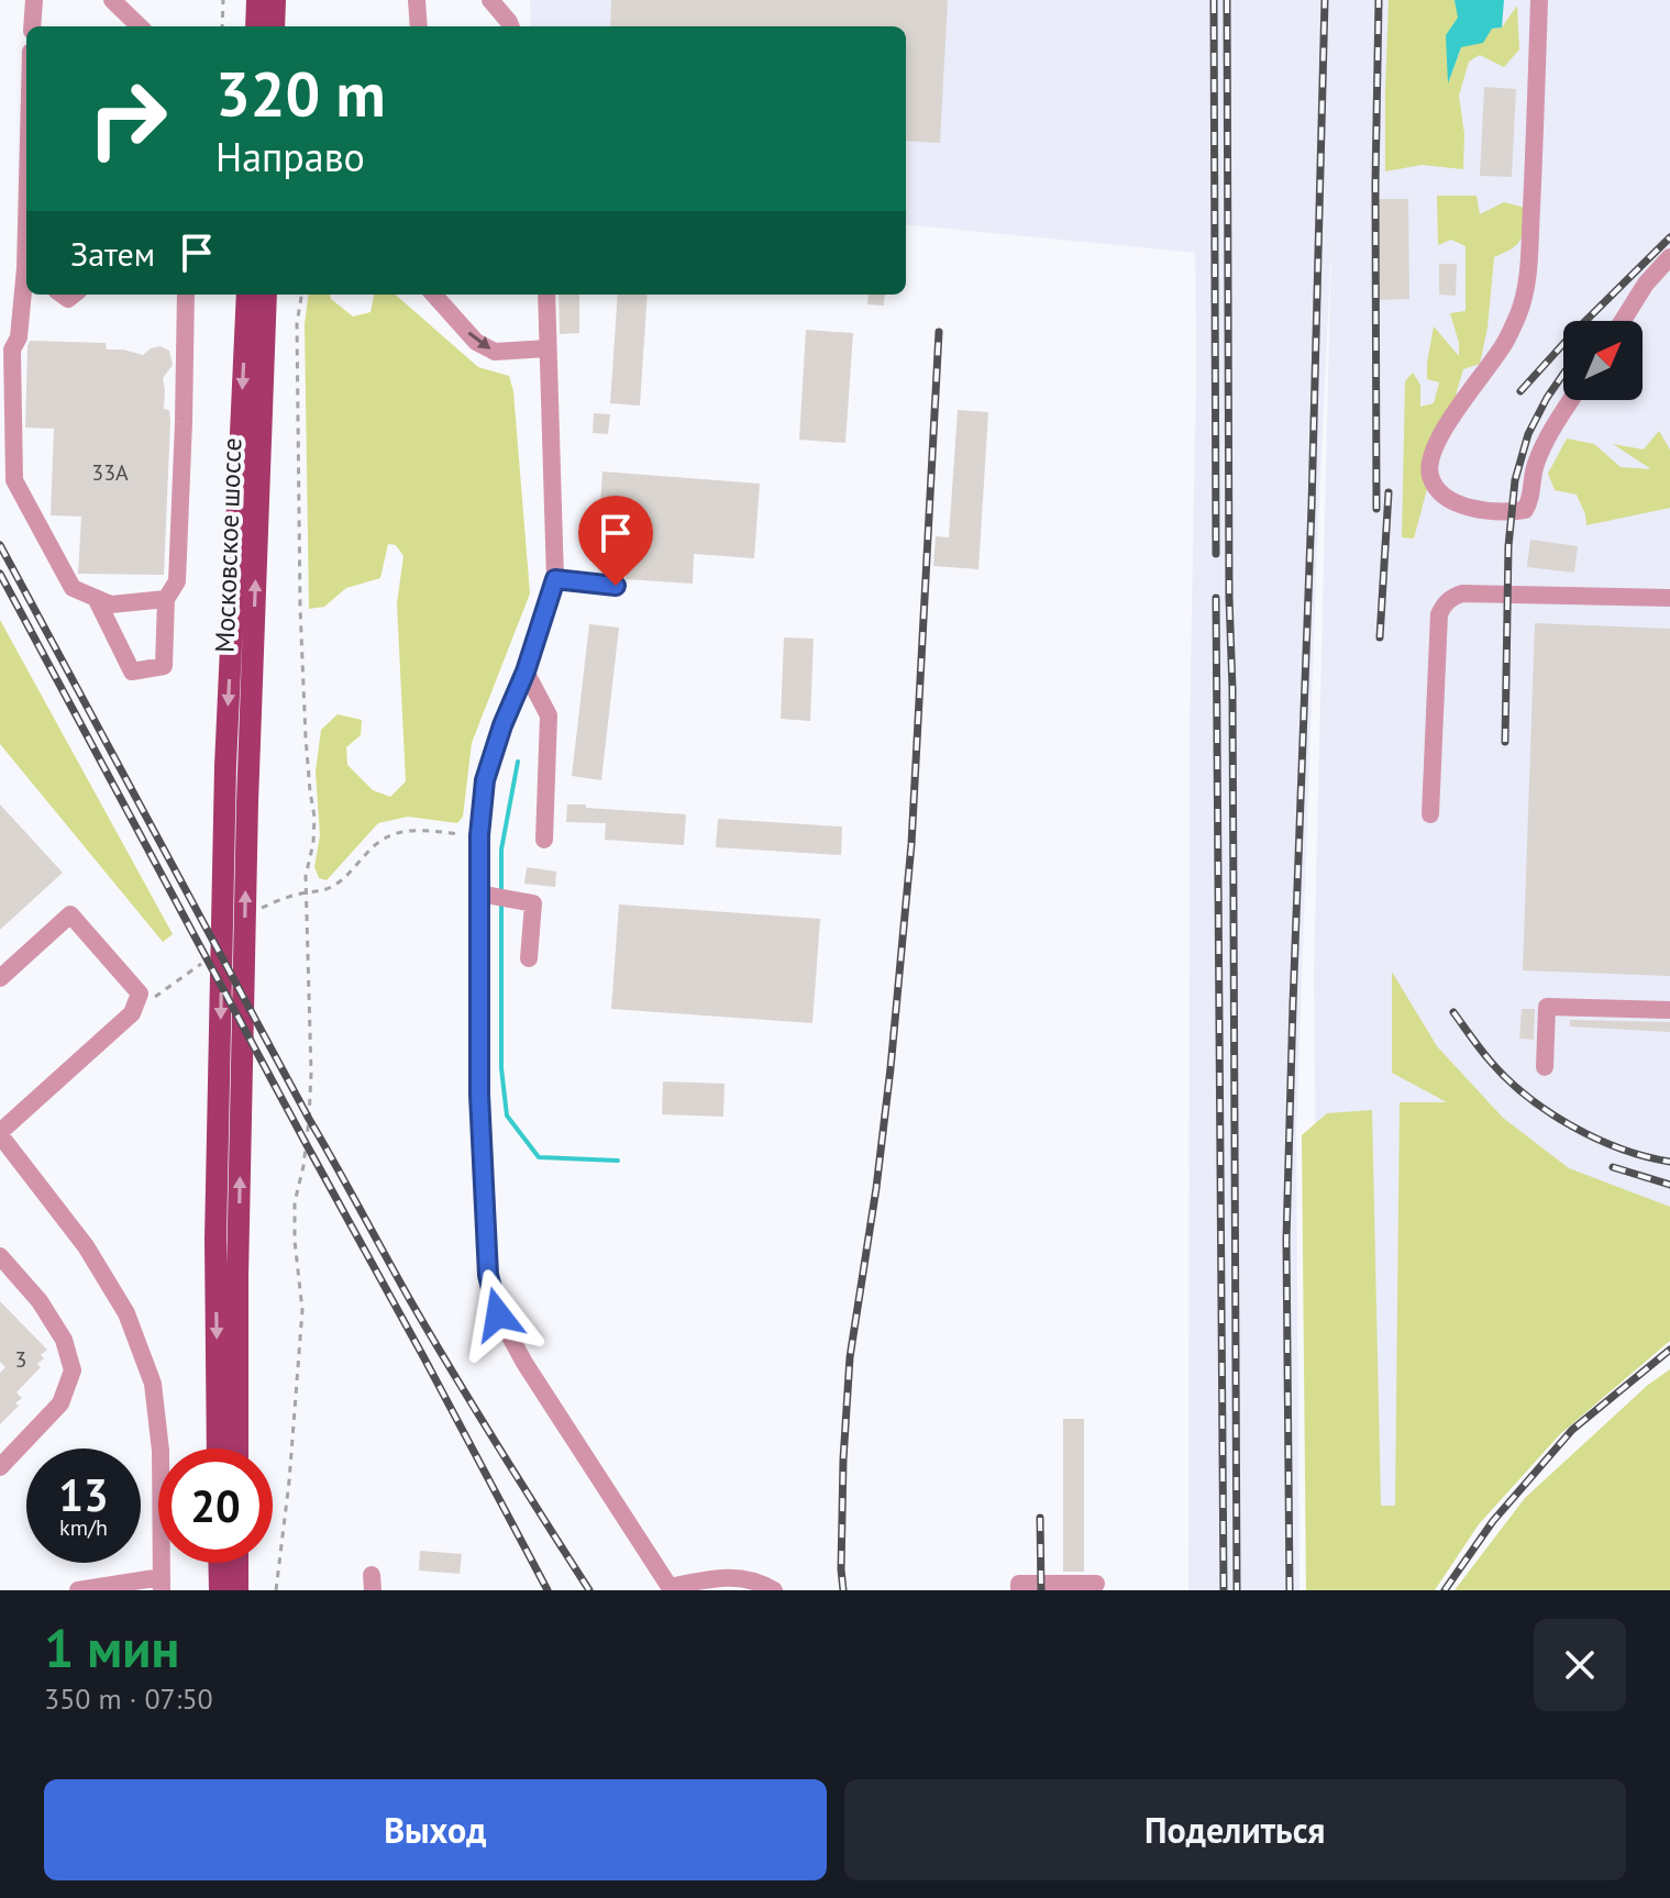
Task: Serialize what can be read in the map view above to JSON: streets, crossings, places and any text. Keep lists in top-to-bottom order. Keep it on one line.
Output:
{"streets":{"main road":["Московское шоссе"]},"house_numbers":["33А","3"],"north":"top right","page":{"turn":["320 m","Направо"],"then":"Затем","speed":"13 km/h","limit":"20","heading":["1 мин","350 m · 07:50"],"buttons":["Выход","Поделиться"]}}
